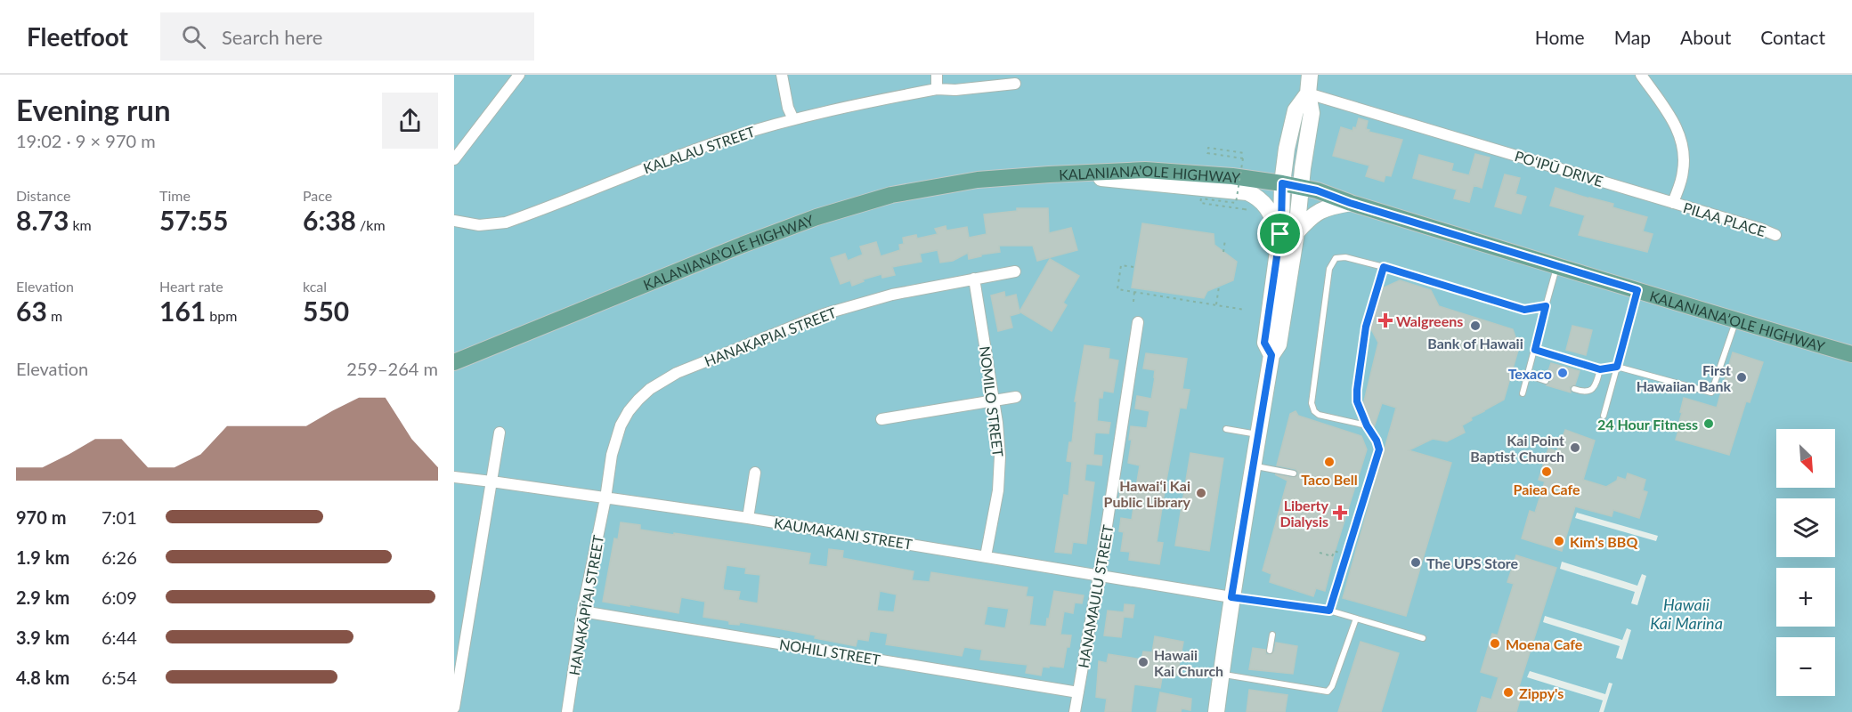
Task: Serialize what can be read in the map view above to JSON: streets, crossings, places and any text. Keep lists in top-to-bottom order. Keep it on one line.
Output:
{"streets":{"main road":["KALANIANA’OLE HIGHWAY"],"street":["KALALAU STREET","PO‘IPŪ DRIVE","PILAA PLACE","HANAKAPIAI STREET","NOMILO STREET","KAUMAKANI STREET","HANAMAULU STREET","HANAKĀPĪ‘AI STREET","NOHILI STREET"]},"crossings":[["PO‘IPŪ DRIVE","PILAA PLACE"],["HANAKAPIAI STREET","NOMILO STREET"],["HANAKAPIAI STREET","KAUMAKANI STREET"],["HANAKAPIAI STREET","HANAKĀPĪ‘AI STREET"],["NOMILO STREET","KAUMAKANI STREET"],["KAUMAKANI STREET","HANAMAULU STREET"],["KAUMAKANI STREET","HANAKĀPĪ‘AI STREET"],["HANAMAULU STREET","NOHILI STREET"],["HANAKĀPĪ‘AI STREET","NOHILI STREET"]],"water":["Hawaii Kai Marina"],"places":{"health":["Walgreens","Liberty Dialysis"],"other":["Bank of Hawaii","Texaco","First Hawaiian Bank","24 Hour Fitness","Kai Point Baptist Church","Taco Bell","Paiea Cafe","Hawaiʻi Kai Public Library","Kim's BBQ","The UPS Store","Moena Cafe","Hawaii Kai Church","Zippy's"]},"north":"bottom right","page":{"header":"Fleetfoot","search":"Search here","nav":["Home","Map","About","Contact"],"heading":["Evening run","19:02 · 9 × 970 m"],"stats":[["Distance","8.73 km"],["Time","57:55"],["Pace","6:38 /km"],["Elevation","63 m"],["Heart rate","161 bpm"],["kcal","550"]],"chart":["Elevation","259–264 m"],"map_buttons":["+","−"],"list":[{"name":"970 m","note":"7:01"},{"name":"1.9 km","note":"6:26"},{"name":"2.9 km","note":"6:09"},{"name":"3.9 km","note":"6:44"},{"name":"4.8 km","note":"6:54"}]}}
